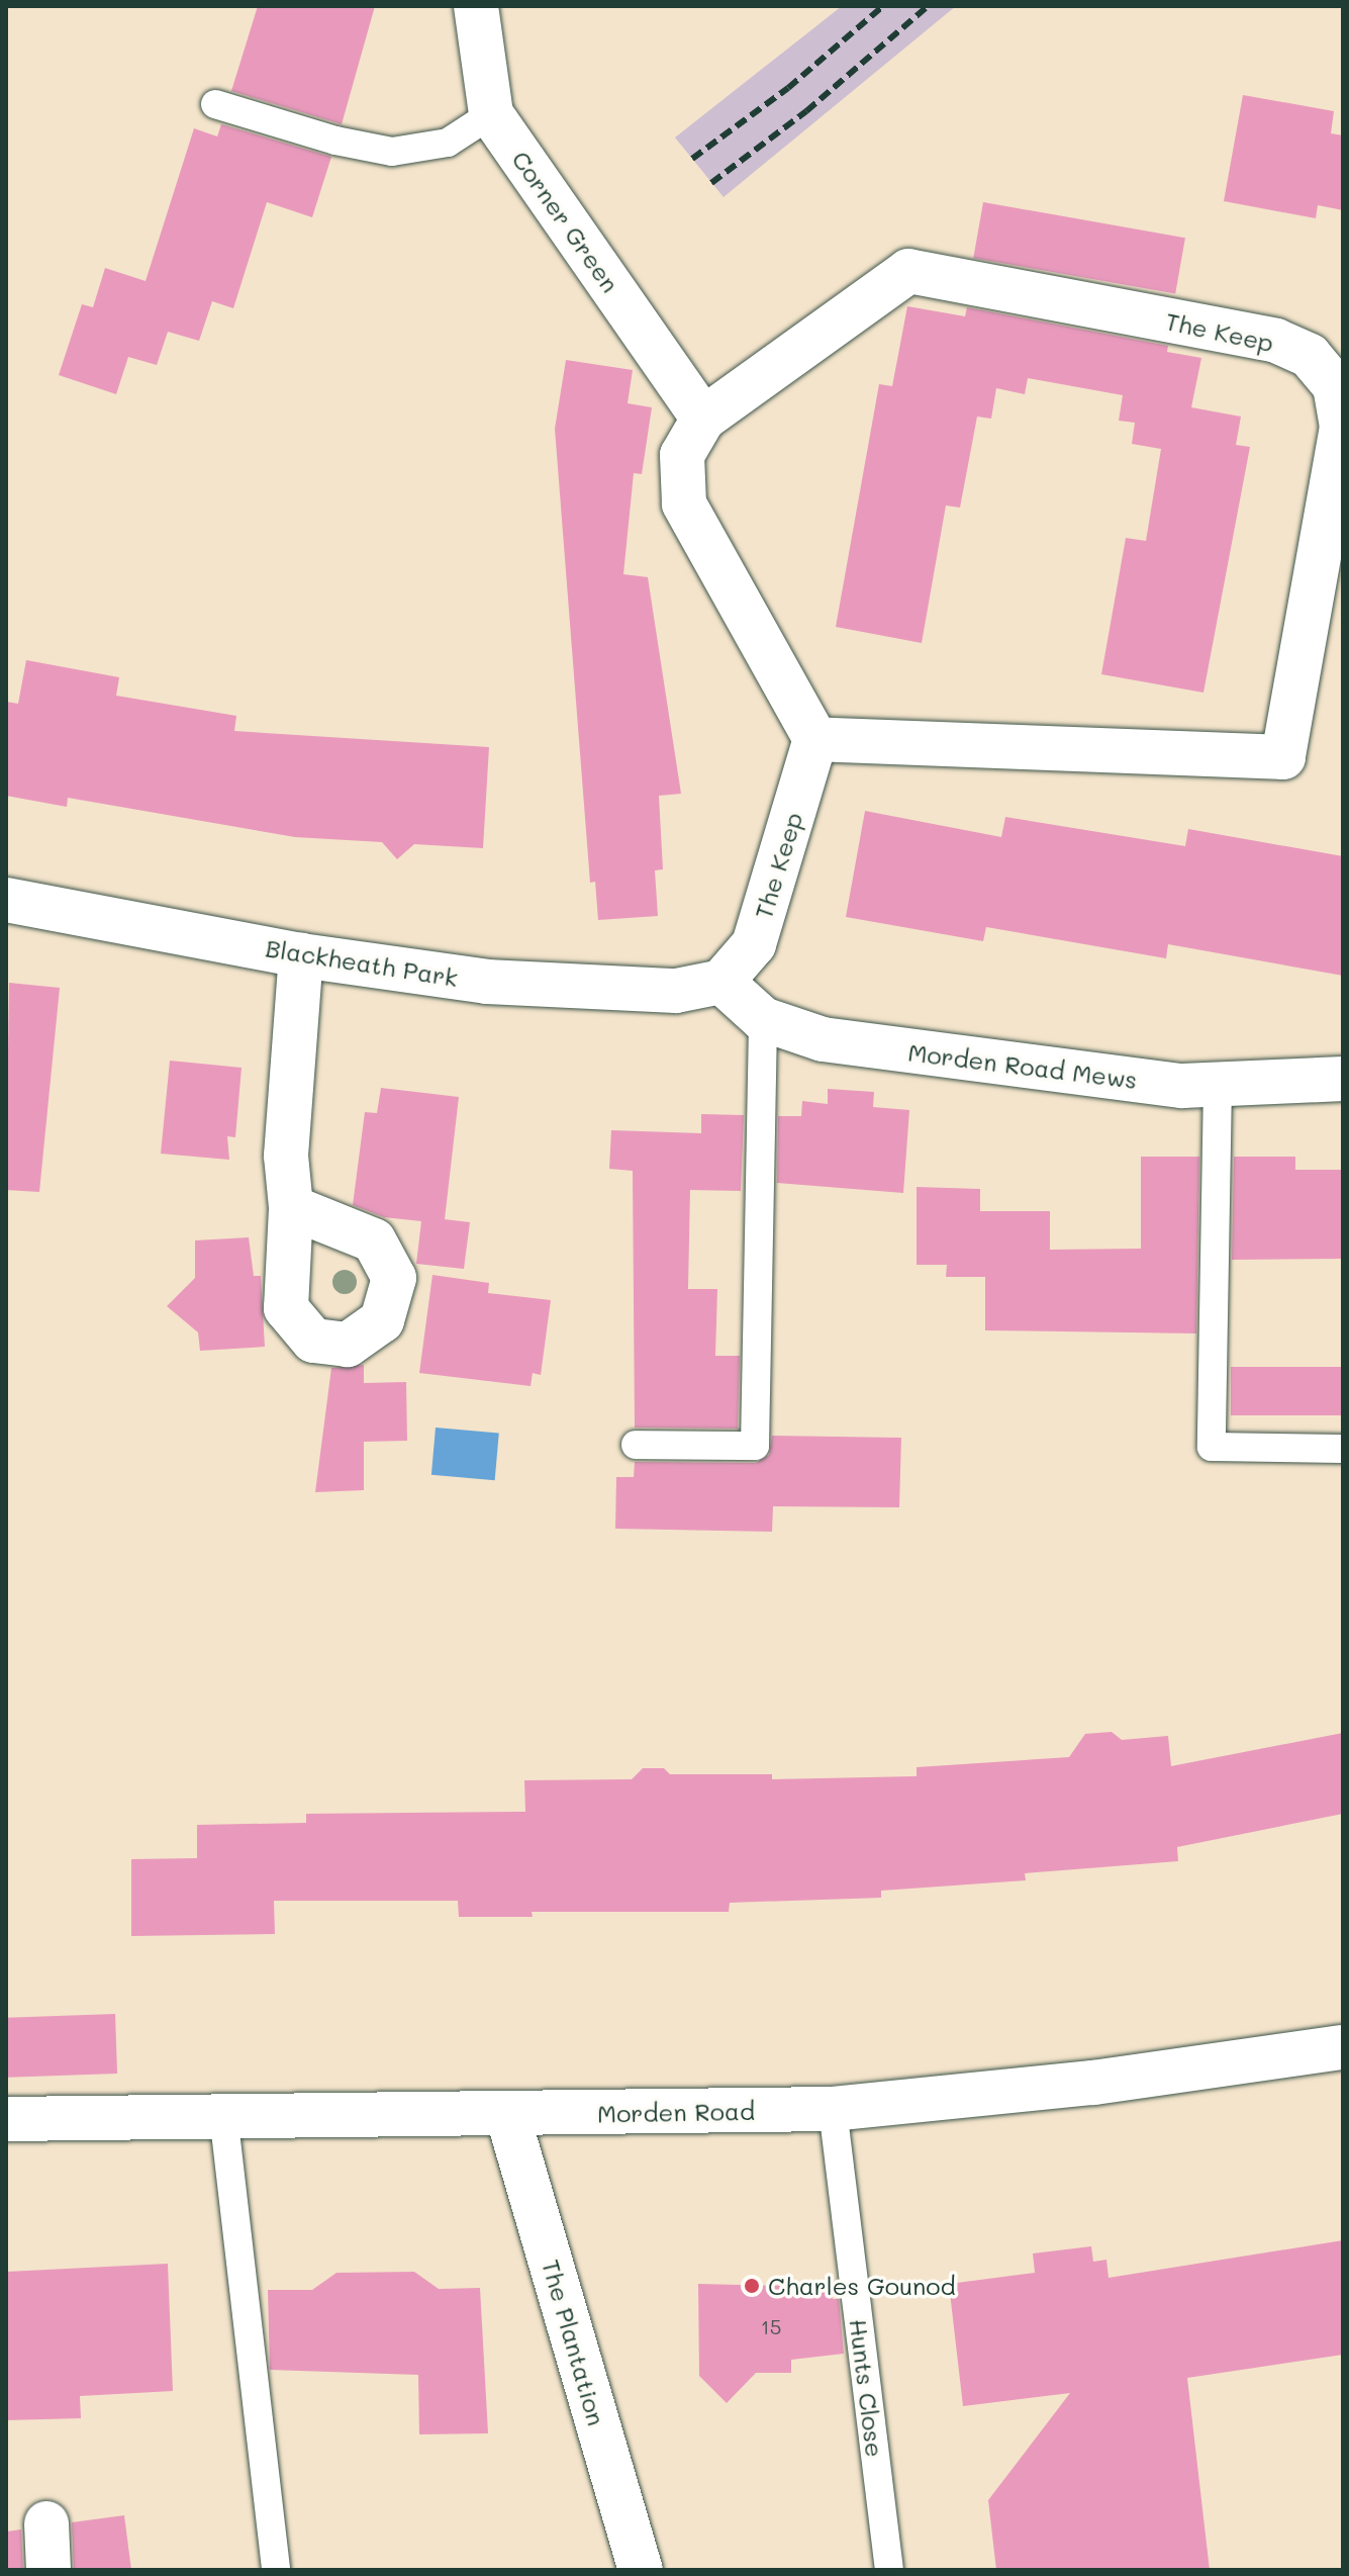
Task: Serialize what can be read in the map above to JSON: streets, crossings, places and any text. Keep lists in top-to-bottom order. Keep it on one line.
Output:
{"streets":{"street":["Corner Green","The Keep","Blackheath Park","Morden Road Mews","Morden Road","The Plantation"],"lane":["Hunts Close"]},"crossings":[["Corner Green","The Keep"],["The Keep","Blackheath Park"],["The Keep","Morden Road Mews"],["Blackheath Park","Morden Road Mews"],["Morden Road","The Plantation"],["Morden Road","Hunts Close"]],"places":["Charles Gounod"],"house_numbers":["15"]}
